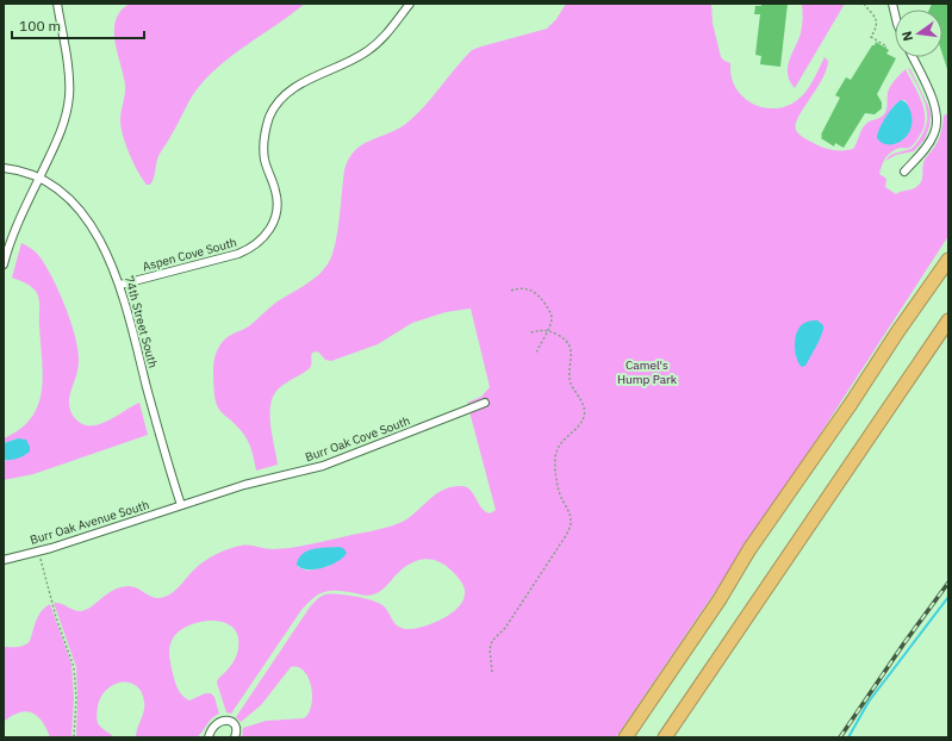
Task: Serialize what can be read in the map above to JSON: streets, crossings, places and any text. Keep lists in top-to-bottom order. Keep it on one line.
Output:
{"streets":{"street":["Aspen Cove South","74th Street South","Burr Oak Cove South","Burr Oak Avenue South"]},"crossings":[["Aspen Cove South","74th Street South"],["74th Street South","Burr Oak Cove South"],["74th Street South","Burr Oak Avenue South"],["Burr Oak Cove South","Burr Oak Avenue South"]],"parks":["Camel's Hump Park"],"scale_bar":"100 m","north":"left"}
